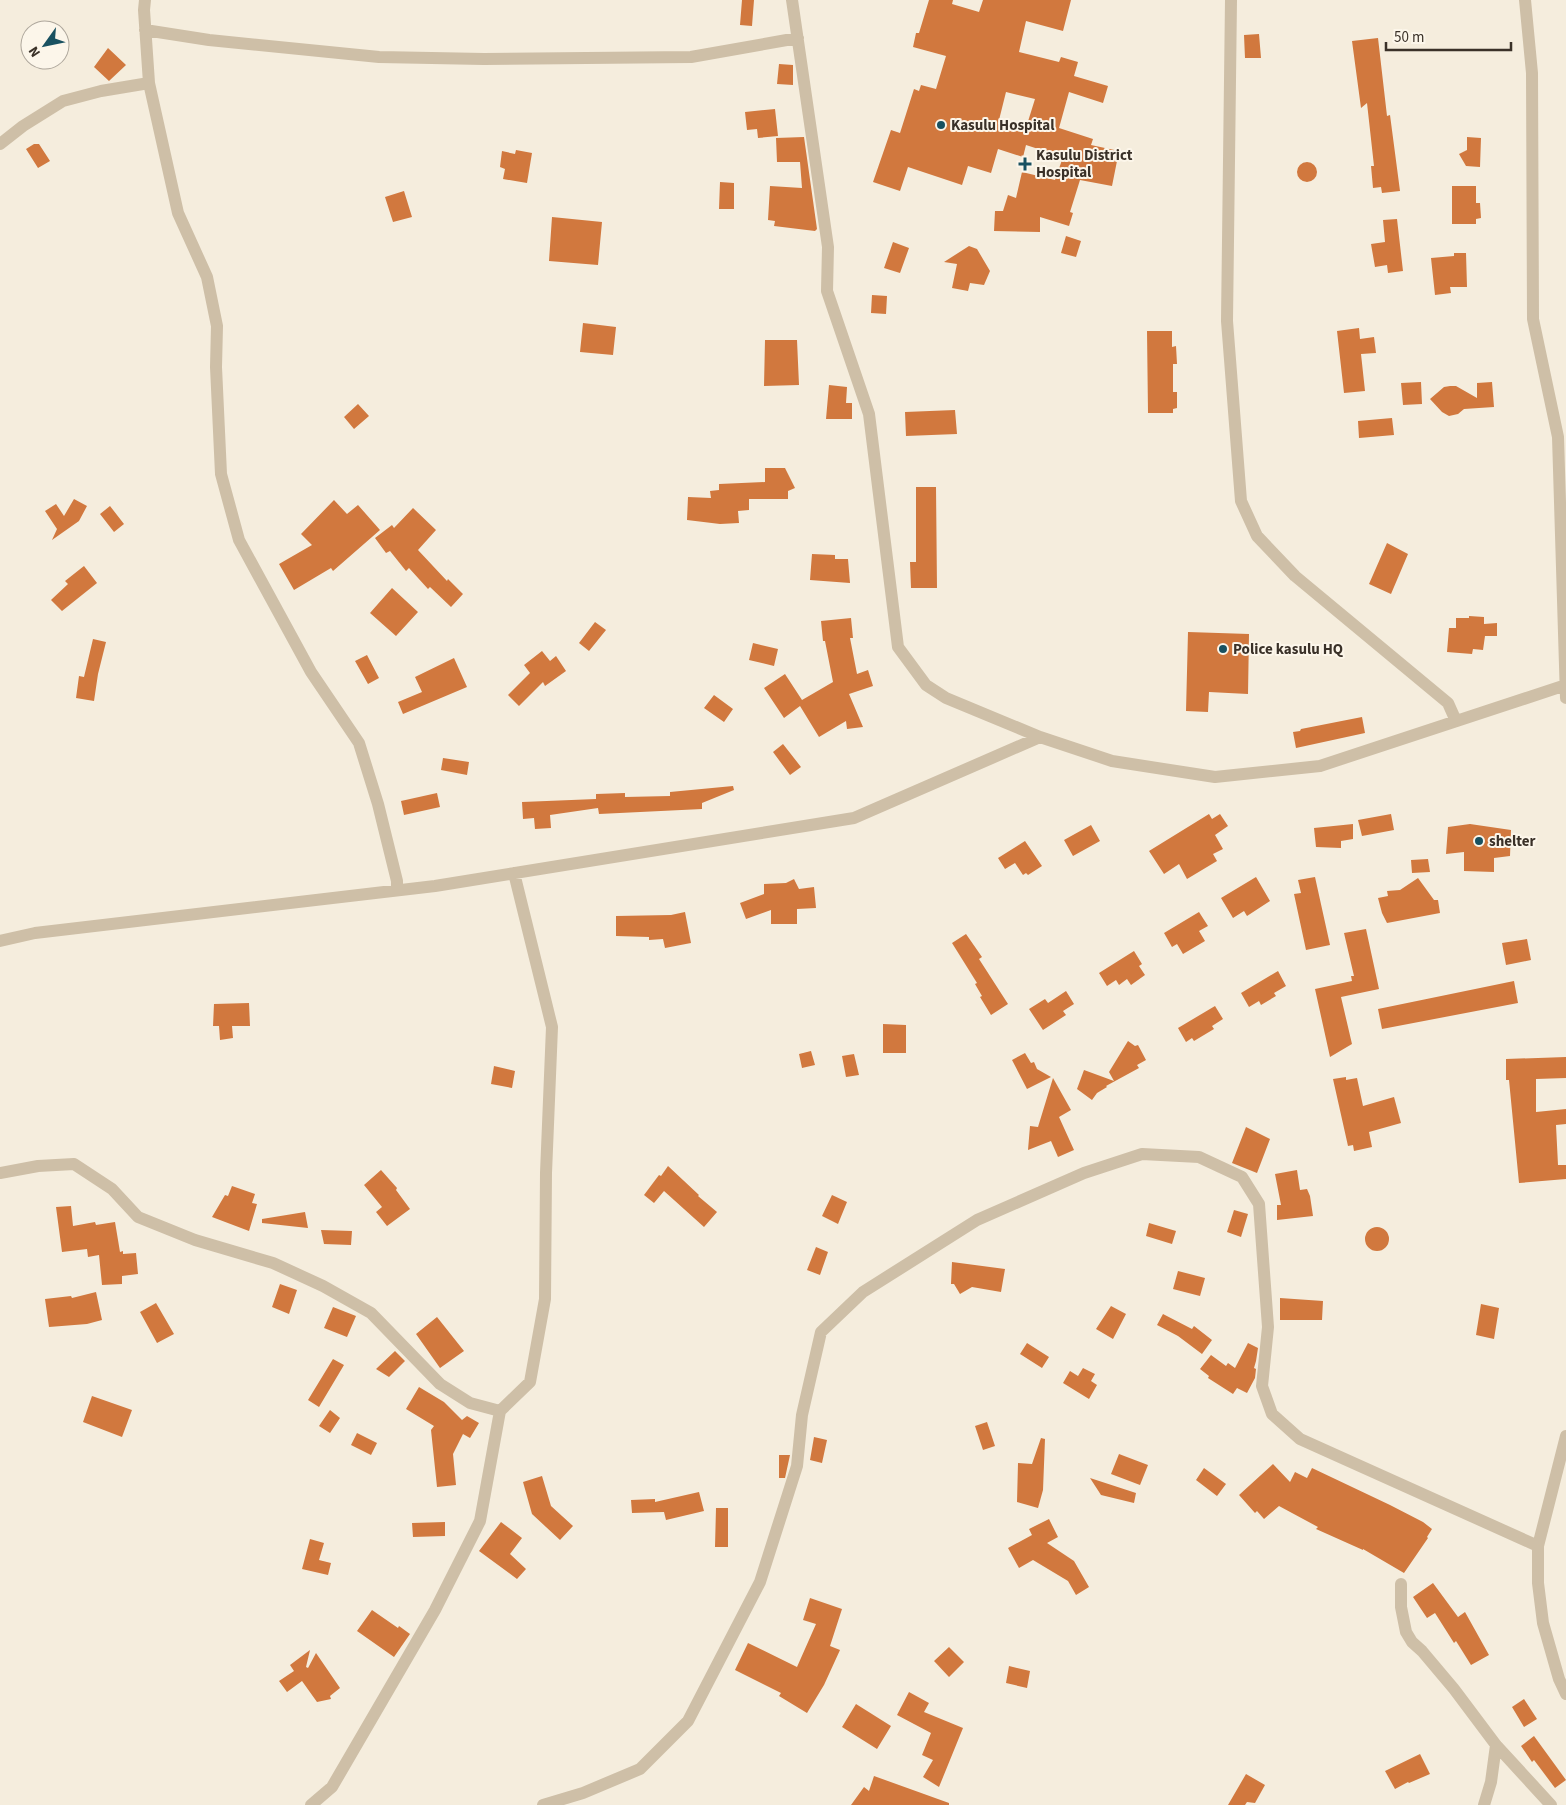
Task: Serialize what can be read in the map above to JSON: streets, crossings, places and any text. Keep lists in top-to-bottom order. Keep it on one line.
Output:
{"places":{"other":["Kasulu Hospital","Police kasulu HQ","shelter"],"health":["Kasulu District Hospital"]},"scale_bar":"50 m","north":"bottom left"}
